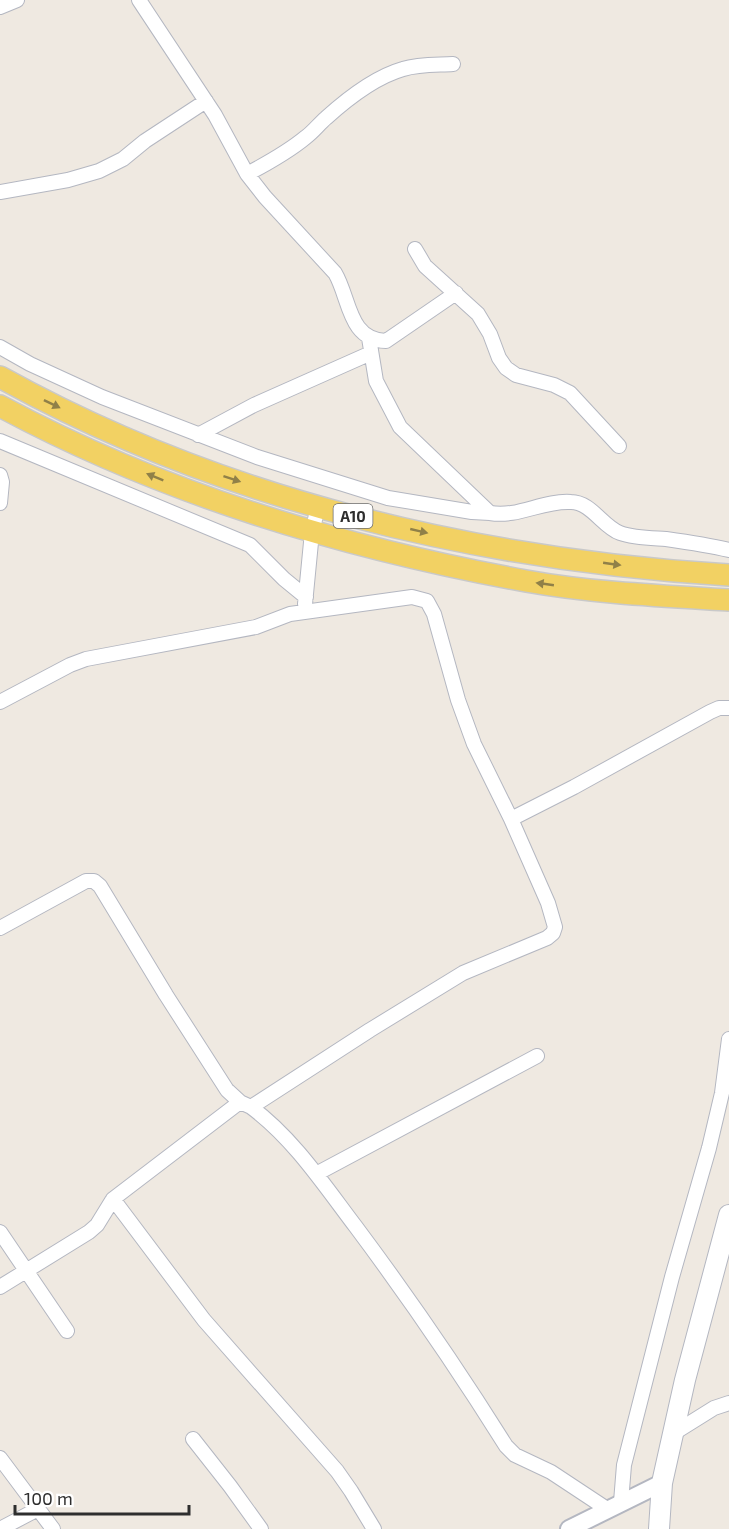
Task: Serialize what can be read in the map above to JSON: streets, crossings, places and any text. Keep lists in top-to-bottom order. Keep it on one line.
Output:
{"streets":{"main road":["A10"]},"scale_bar":"100 m"}
